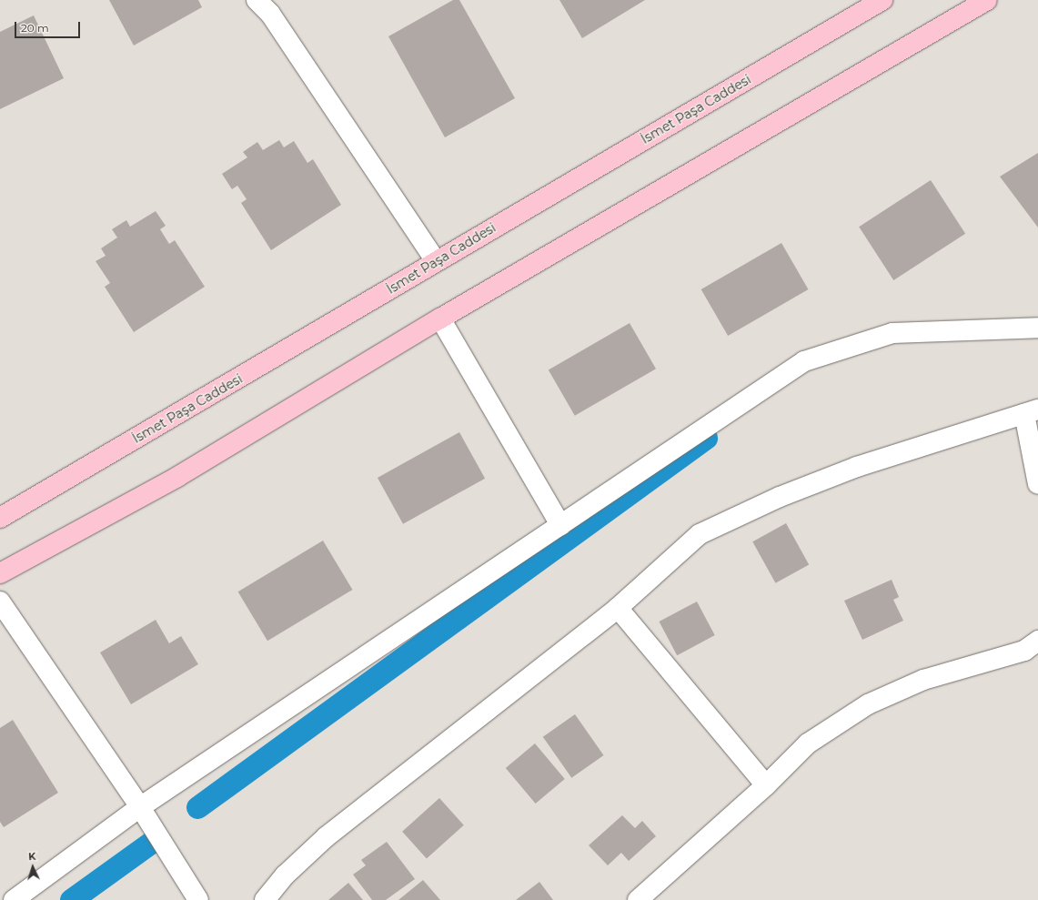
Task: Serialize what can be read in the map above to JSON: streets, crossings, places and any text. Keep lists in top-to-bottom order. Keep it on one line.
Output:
{"streets":{"main road":["İsmet Paşa Caddesi"]},"scale_bar":"20 m","north":"top"}
